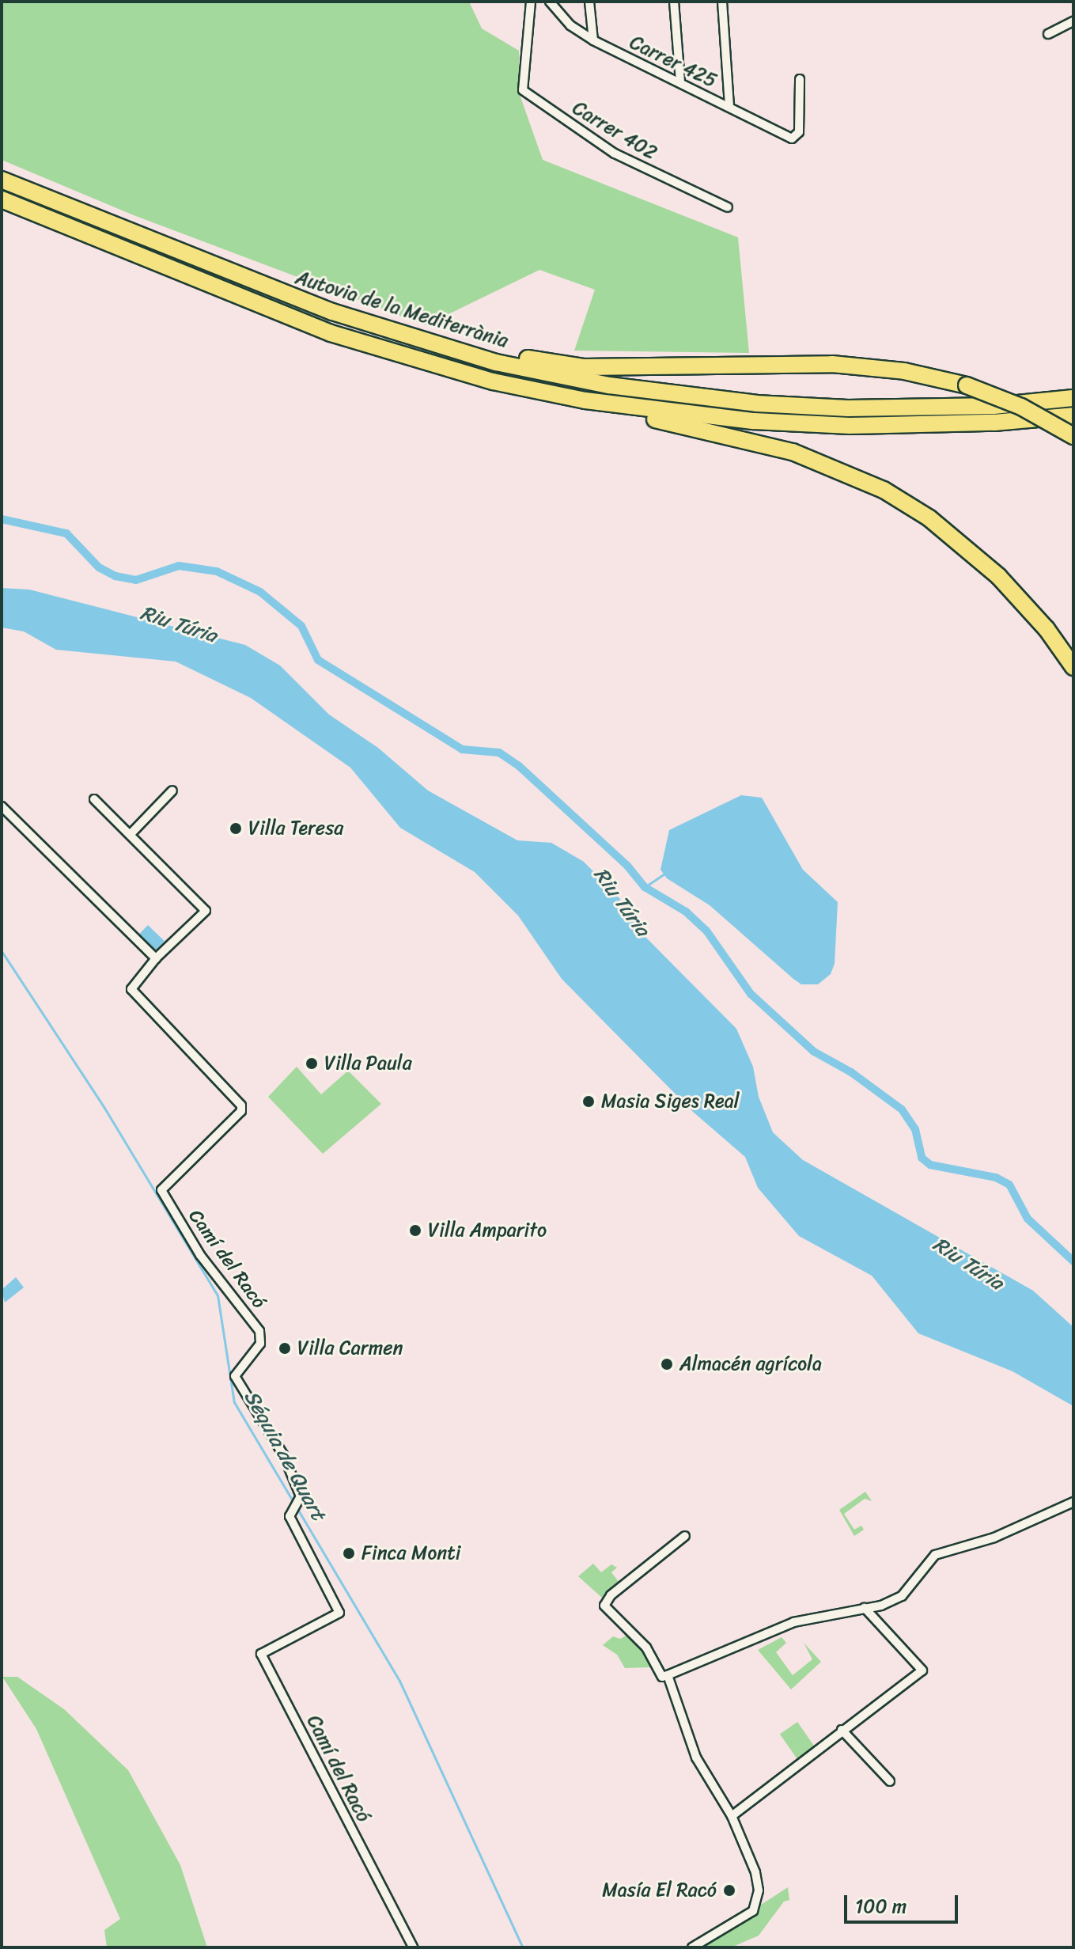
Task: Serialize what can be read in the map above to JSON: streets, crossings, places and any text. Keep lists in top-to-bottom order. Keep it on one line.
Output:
{"streets":{"highway":["Autovia de la Mediterrània"],"street":["Carrer 425","Carrer 402","Camí del Racó"]},"water":["Riu Túria","Séquia de Quart"],"places":["Villa Teresa","Villa Paula","Masia Siges Real","Villa Amparito","Villa Carmen","Almacén agrícola","Finca Monti","Masía El Racó"],"scale_bar":"100 m"}
